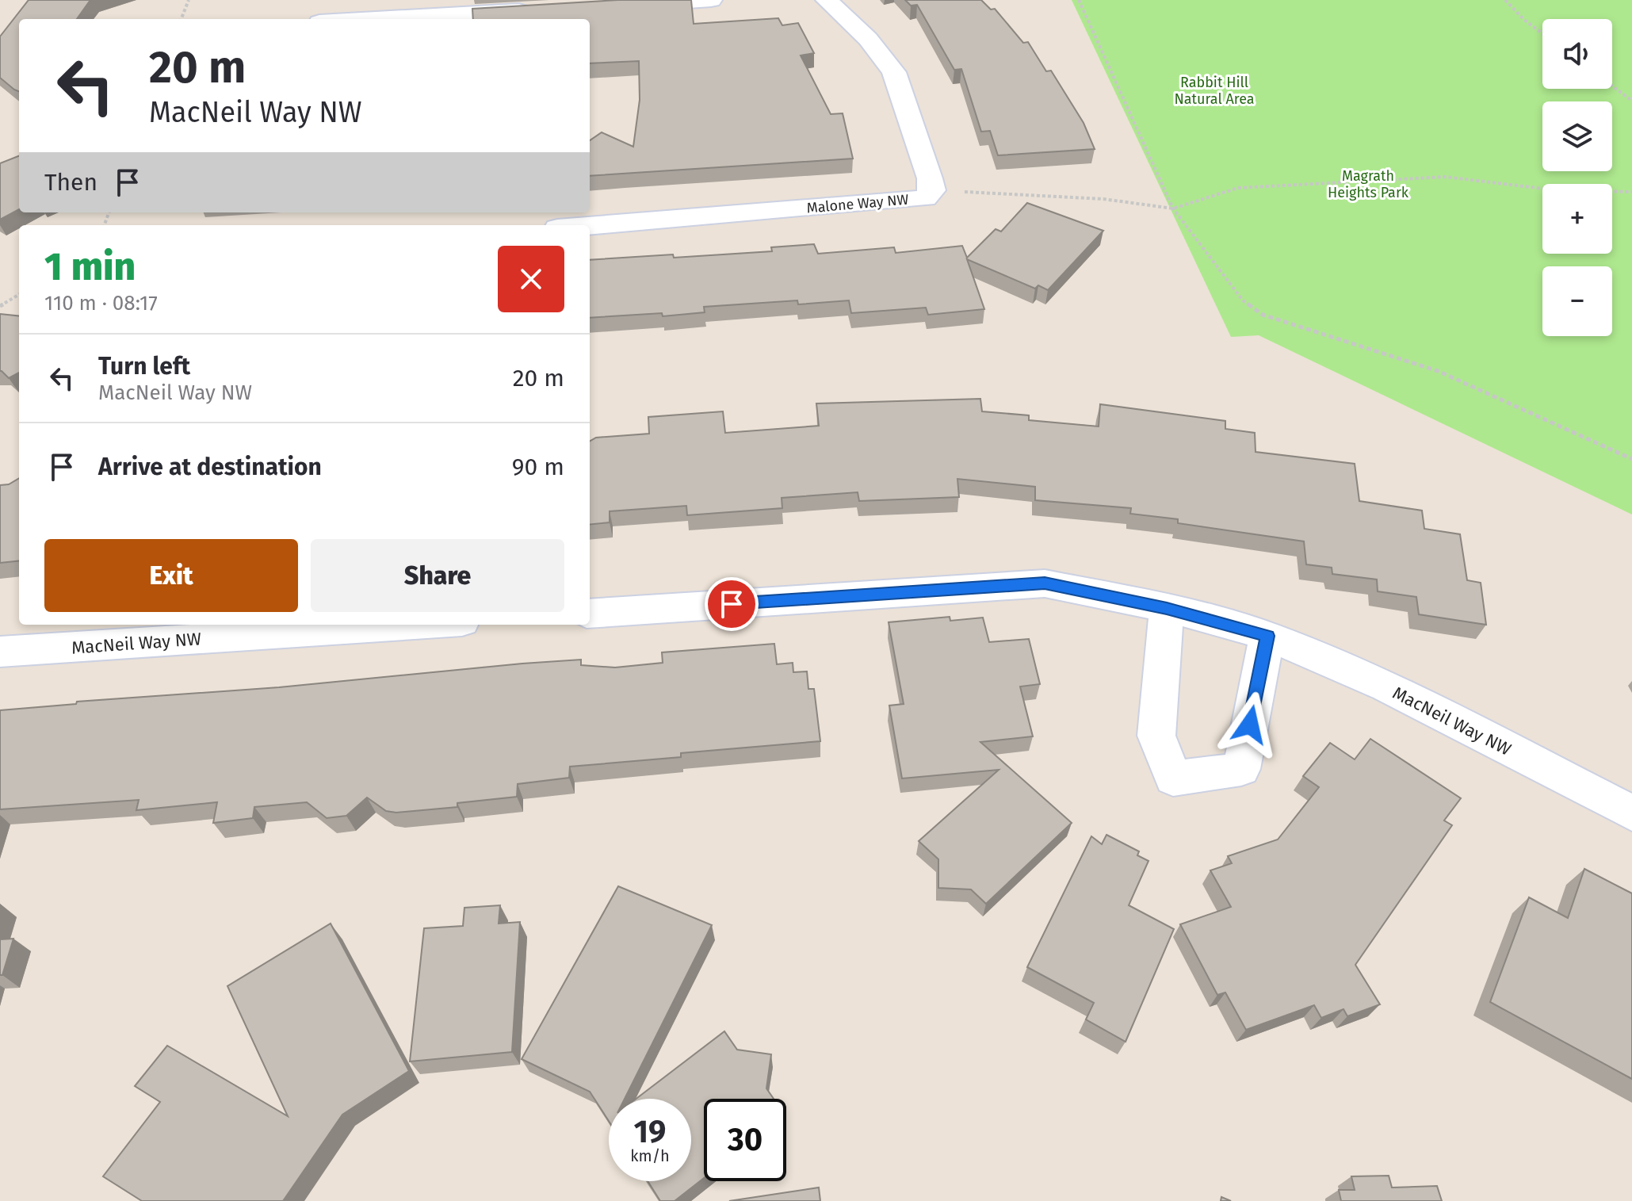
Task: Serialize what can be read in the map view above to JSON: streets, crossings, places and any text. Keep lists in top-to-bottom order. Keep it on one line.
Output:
{"streets":{"street":["Malone Way NW","MacNeil Way NW"]},"parks":["Rabbit Hill Natural Area","Magrath Heights Park"],"page":{"map_buttons":["+","−"],"turn":["20 m","MacNeil Way NW"],"then":"Then","heading":["1 min","110 m · 08:17"],"list":[{"name":"Turn left","note":"MacNeil Way NW","value":"20 m"},{"name":"Arrive at destination","value":"90 m"}],"buttons":["Exit","Share"],"speed":"19 km/h","limit":"30"}}
